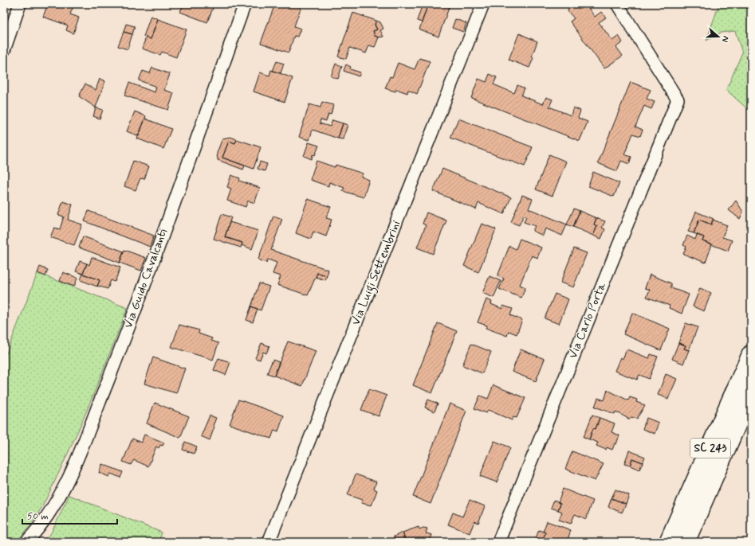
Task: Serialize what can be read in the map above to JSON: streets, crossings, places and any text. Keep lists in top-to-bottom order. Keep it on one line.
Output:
{"streets":{"highway":["SC 243"],"street":["Via Luigi Settembrini","Via Guido Cavalcanti","Via Carlo Porta"]},"scale_bar":"50 m","north":"right"}
